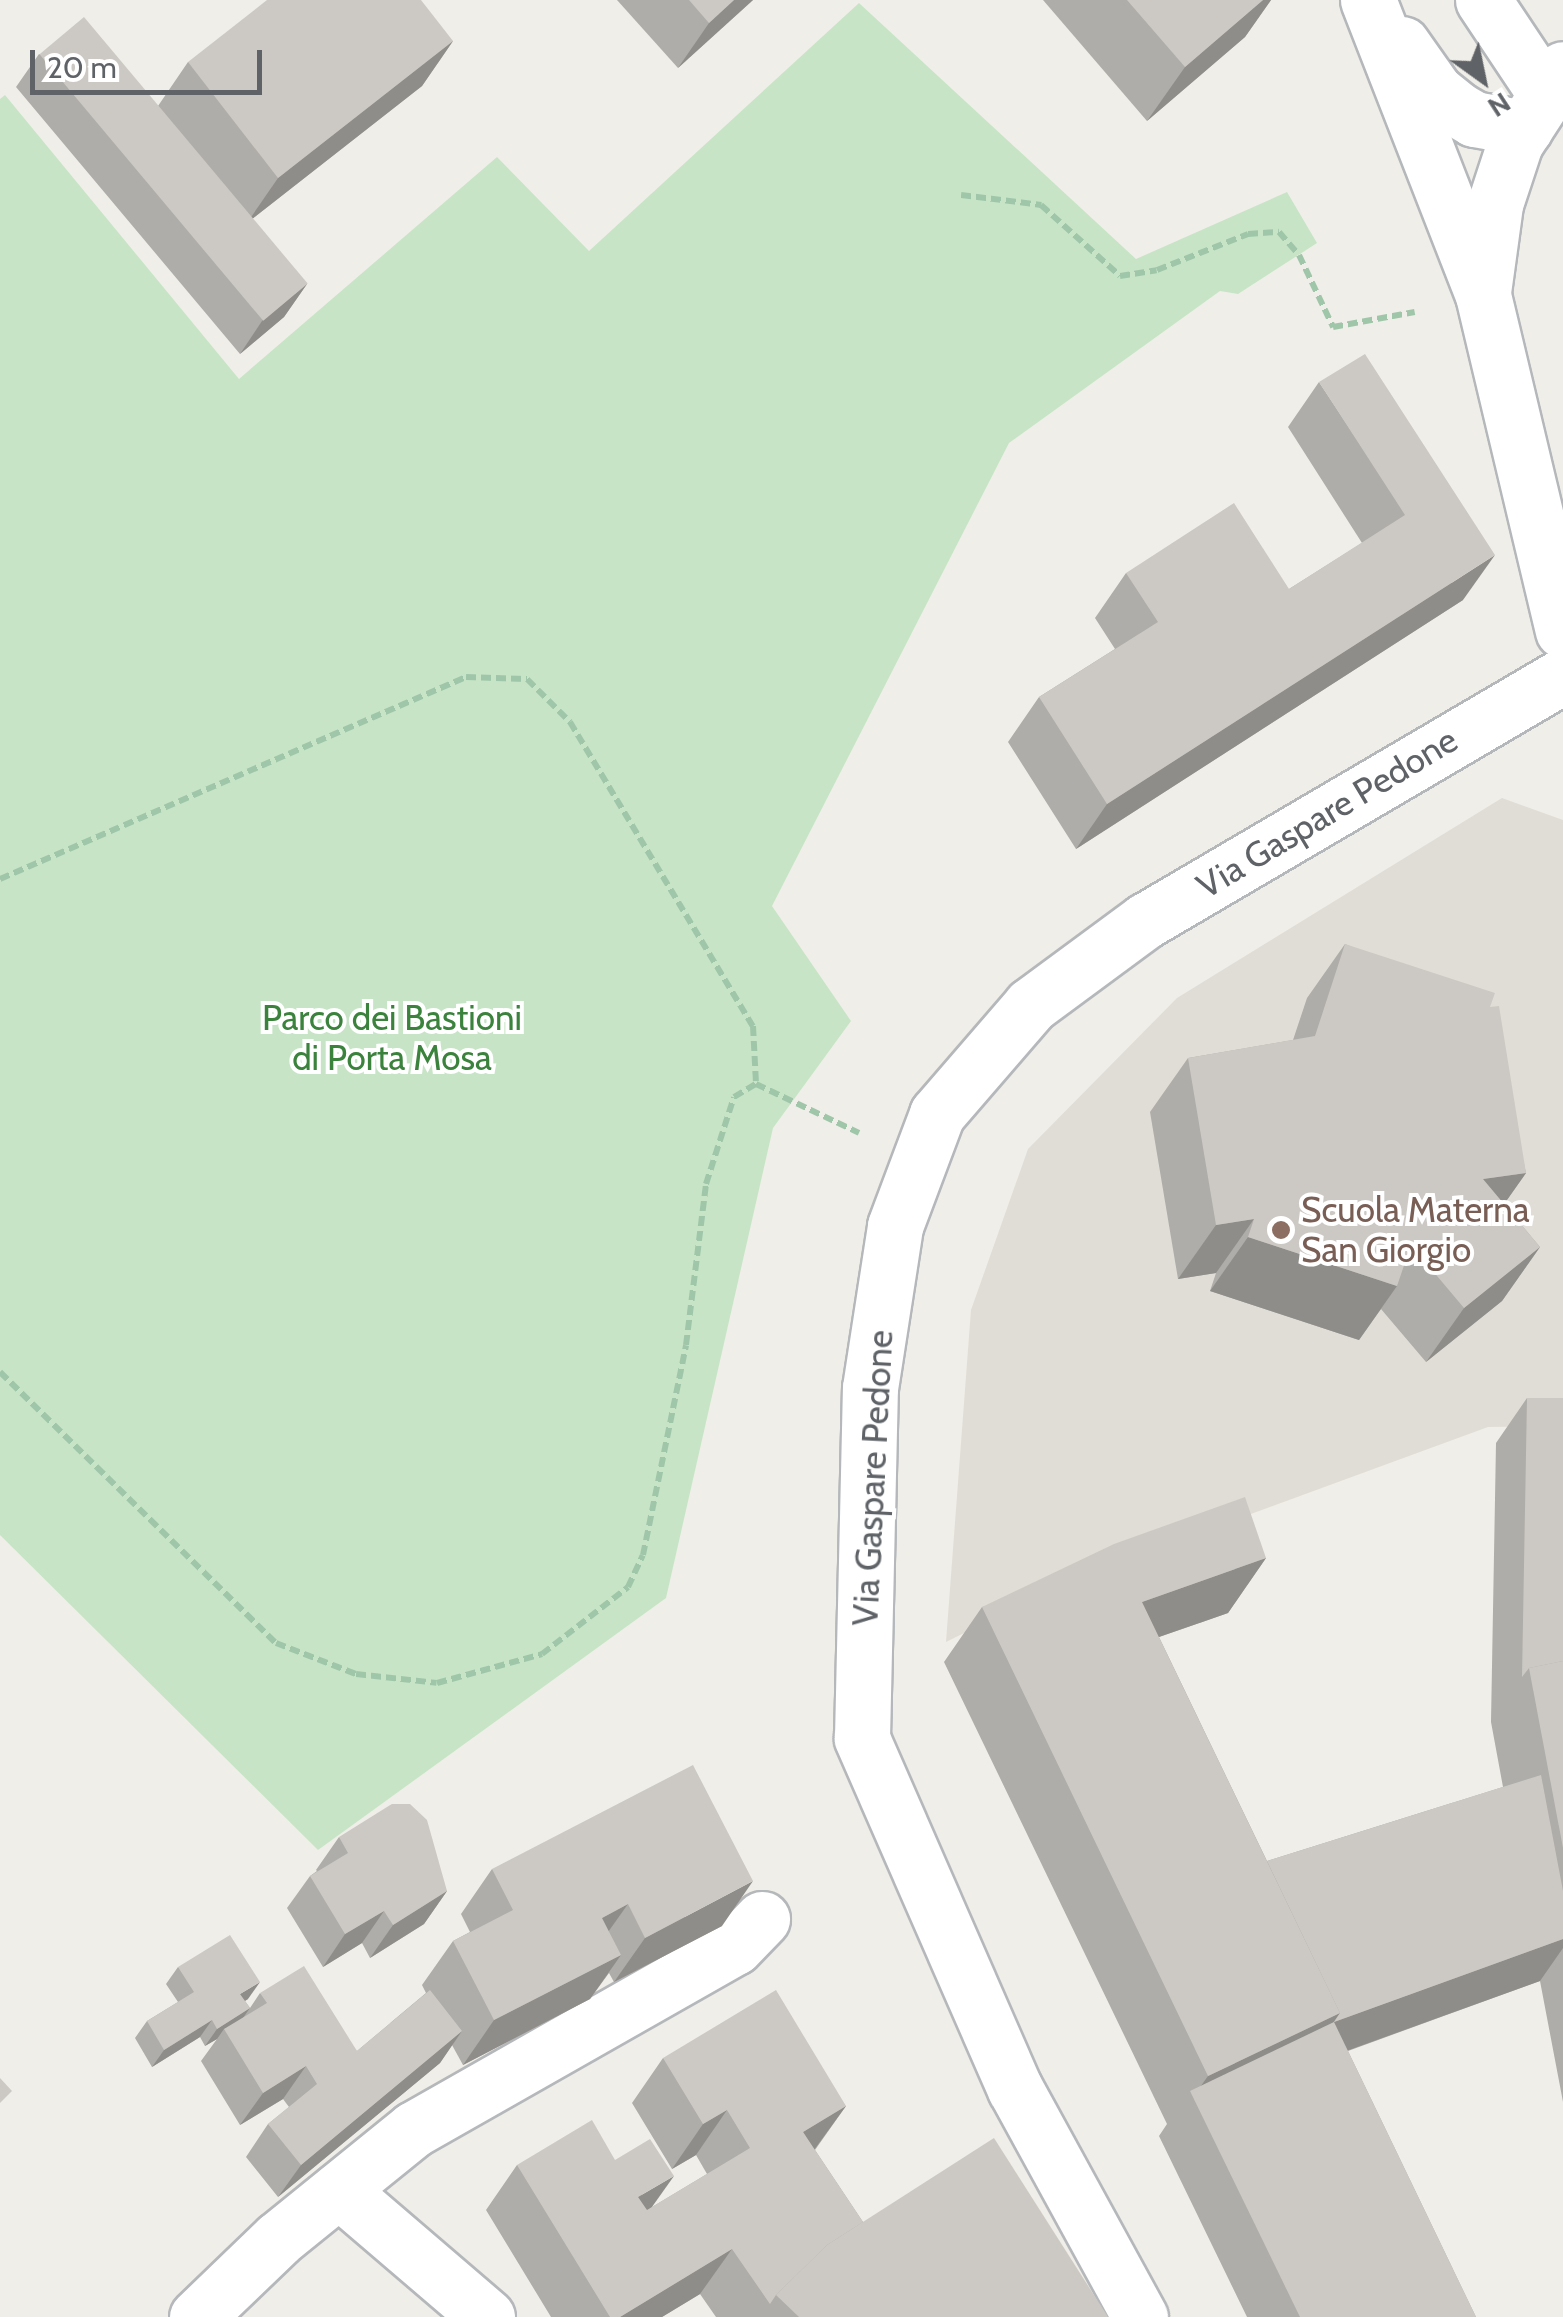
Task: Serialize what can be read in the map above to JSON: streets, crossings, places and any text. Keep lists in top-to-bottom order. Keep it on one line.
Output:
{"streets":{"street":["Via Gaspare Pedone"]},"parks":["Parco dei Bastioni di Porta Mosa"],"places":["Scuola Materna San Giorgio"],"scale_bar":"20 m","north":"bottom right"}
